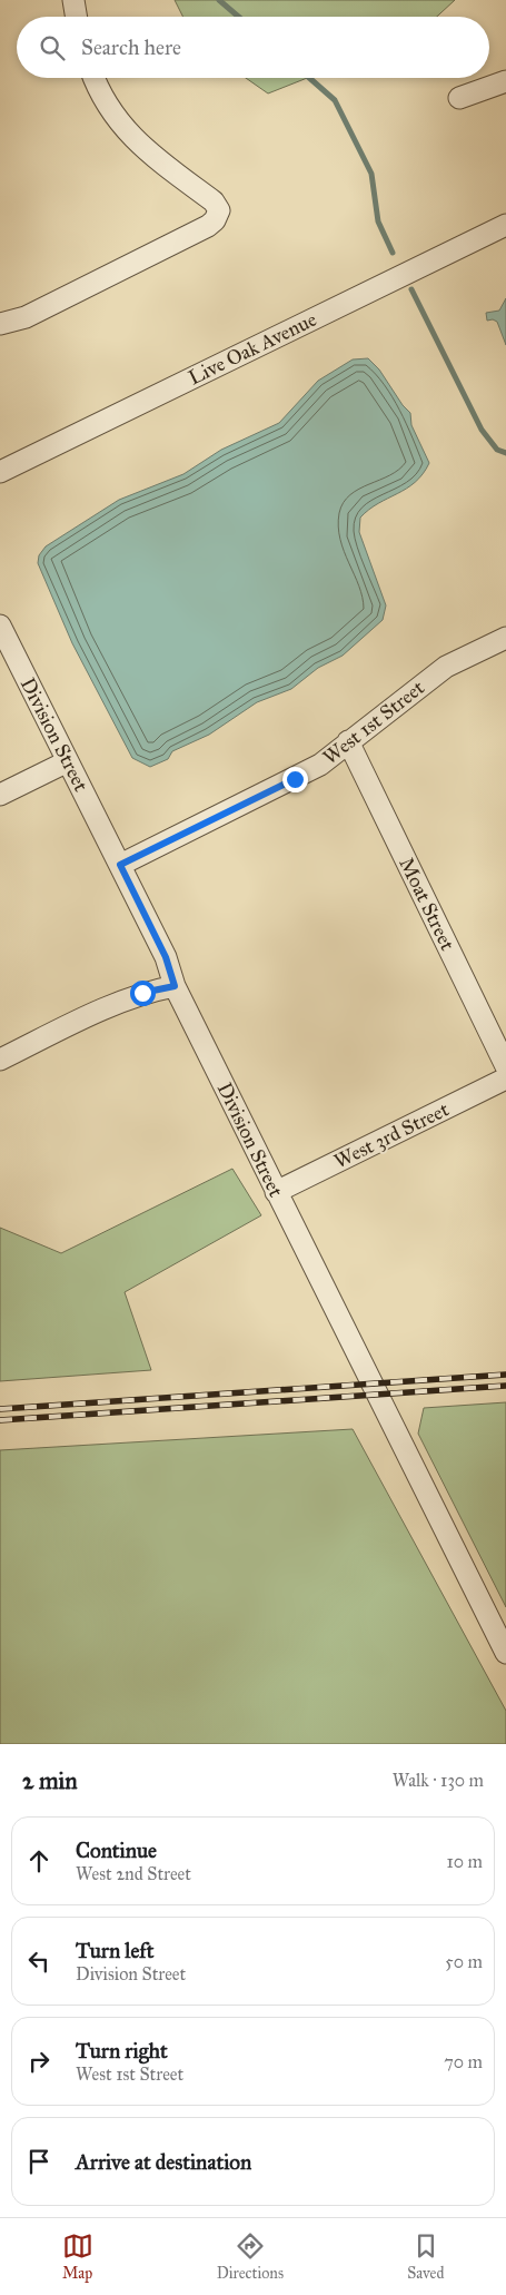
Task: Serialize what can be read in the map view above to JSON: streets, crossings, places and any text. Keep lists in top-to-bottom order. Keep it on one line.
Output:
{"streets":{"street":["Live Oak Avenue","West 1st Street","Division Street","Moat Street","West 3rd Street"]},"crossings":[["West 1st Street","Division Street"],["West 1st Street","Moat Street"],["Division Street","West 3rd Street"]],"page":{"search":"Search here","heading":["2 min","Walk · 130 m"],"list":[["Continue","West 2nd Street","10 m"],["Turn left","Division Street","50 m"],["Turn right","West 1st Street","70 m"],"Arrive at destination"],"nav":["Map","Directions","Saved"]}}
